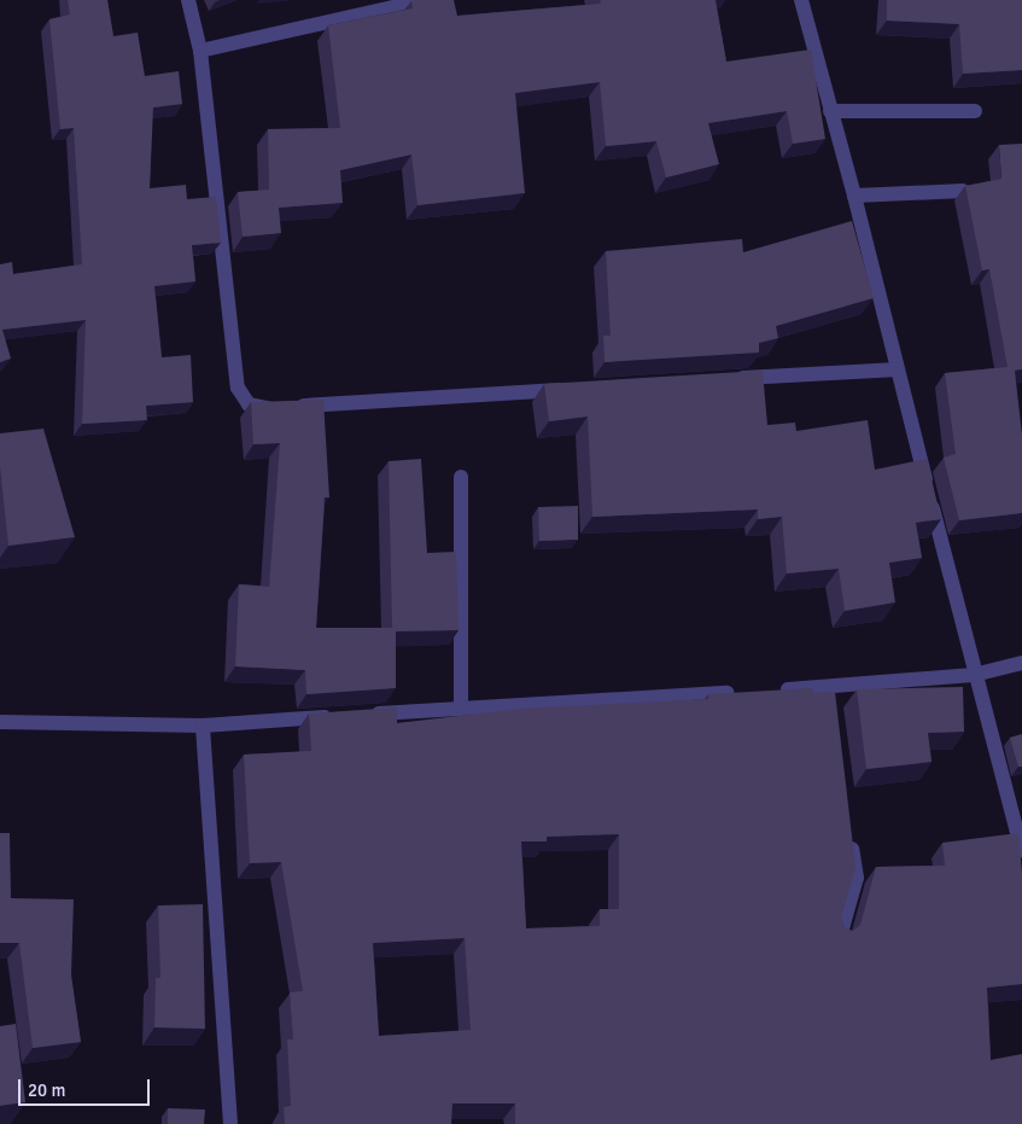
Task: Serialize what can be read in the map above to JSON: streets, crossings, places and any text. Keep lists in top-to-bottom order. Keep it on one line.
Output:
{"scale_bar":"20 m"}
